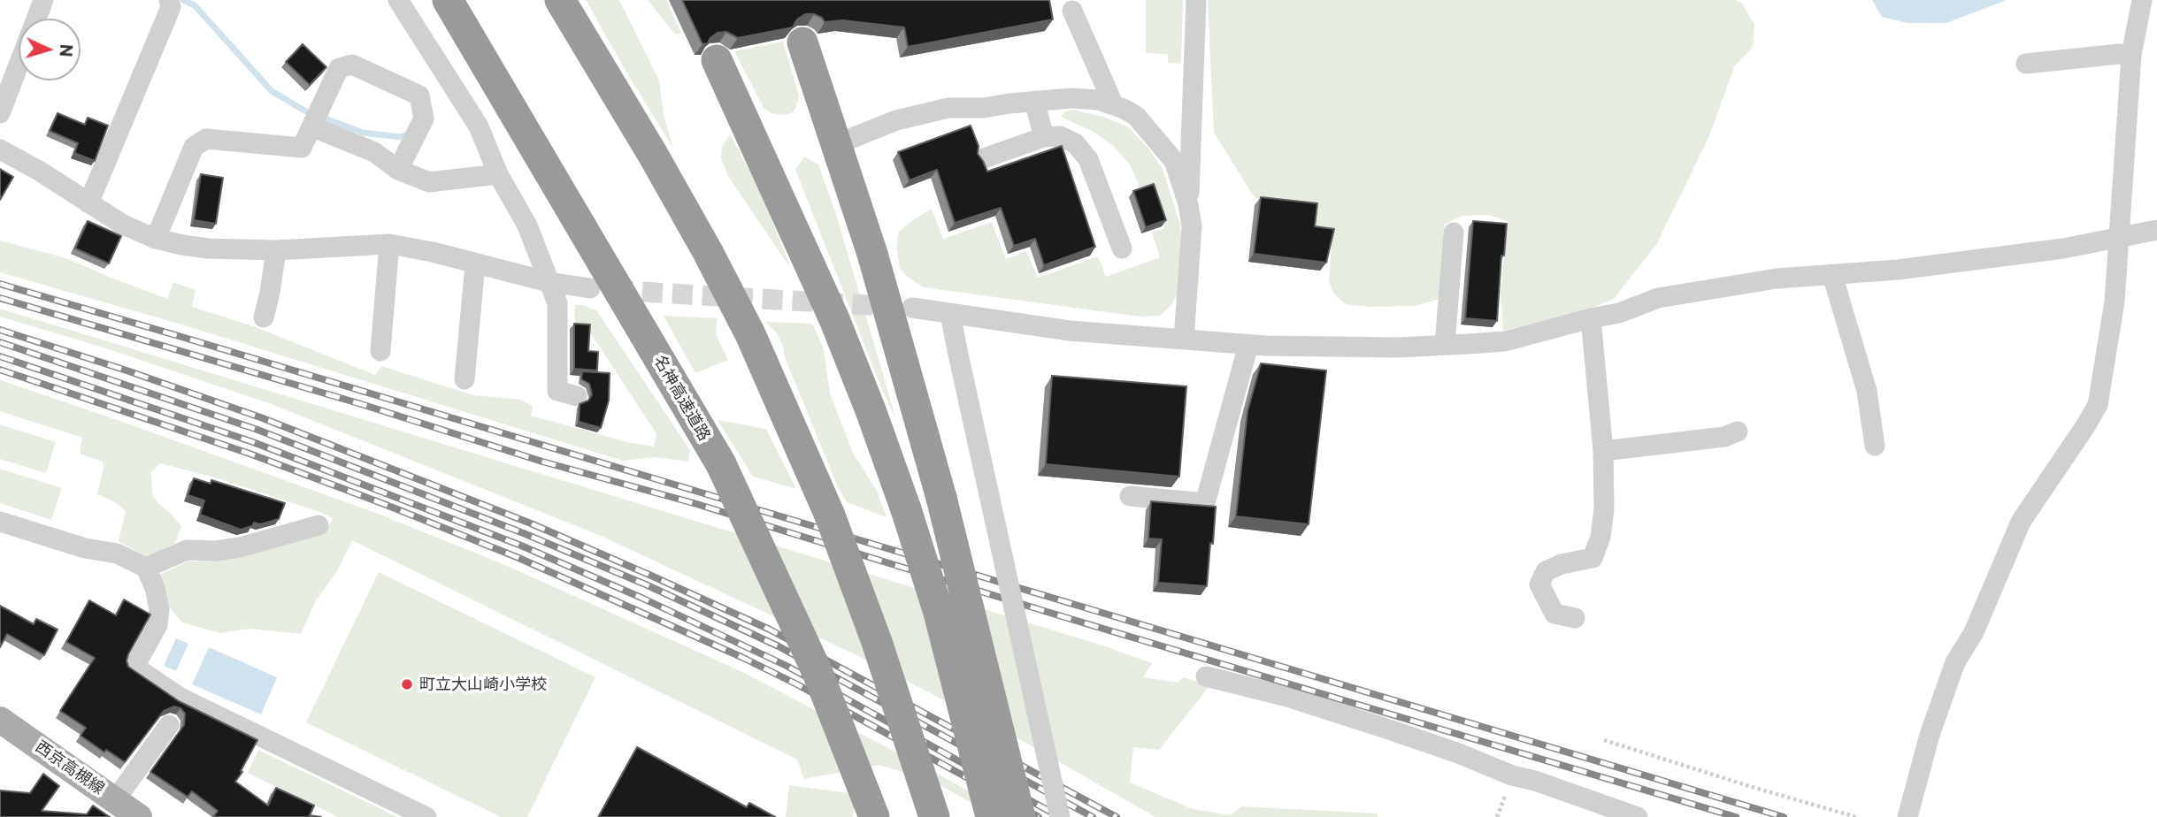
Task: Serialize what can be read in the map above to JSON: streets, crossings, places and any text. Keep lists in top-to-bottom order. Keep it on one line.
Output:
{"streets":{"highway":["名神高速道路"],"main road":["西京高槻線"]},"places":["町立大山崎小学校"],"north":"right"}
